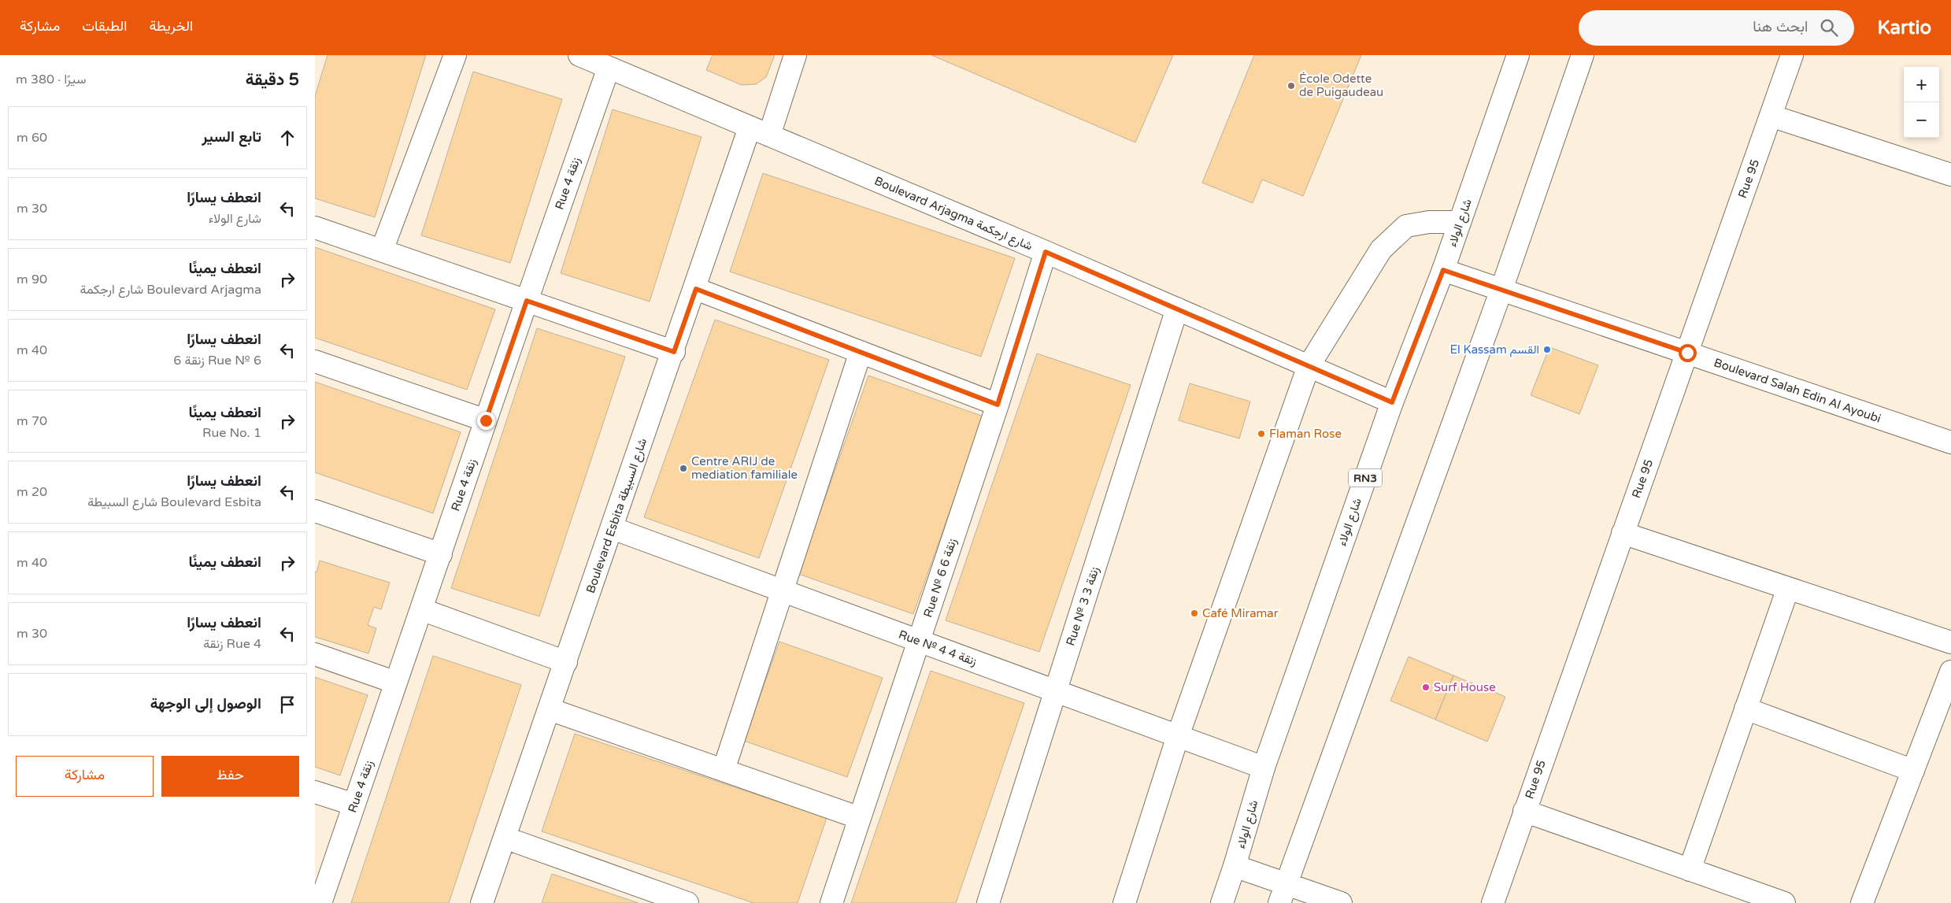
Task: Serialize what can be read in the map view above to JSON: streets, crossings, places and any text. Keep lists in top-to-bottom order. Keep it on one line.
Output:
{"streets":{"street":["Rue 95","Rue 4 زنقة","Boulevard Arjagma شارع ارجكمة","شارع الولاء","Boulevard Salah Edin Al Ayoubi","RN3","Boulevard Esbita شارع السبيطة","Rue № 6 زنقة 6","Rue № 3 زنقة 3","Rue № 4 زنقة 4"]},"crossings":[["Rue 95","Boulevard Salah Edin Al Ayoubi"],["Rue 4 زنقة","Boulevard Arjagma شارع ارجكمة"],["Boulevard Arjagma شارع ارجكمة","شارع الولاء"],["Boulevard Arjagma شارع ارجكمة","Boulevard Esbita شارع السبيطة"],["Boulevard Arjagma شارع ارجكمة","Rue № 6 زنقة 6"],["Boulevard Arjagma شارع ارجكمة","Rue № 3 زنقة 3"],["شارع الولاء","Boulevard Salah Edin Al Ayoubi"],["شارع الولاء","Rue № 4 زنقة 4"],["Boulevard Esbita شارع السبيطة","Rue № 4 زنقة 4"],["Rue № 6 زنقة 6","Rue № 4 زنقة 4"],["Rue № 3 زنقة 3","Rue № 4 زنقة 4"]],"places":["École Odette de Puigaudeau","El Kassam القسم","Flaman Rose","Centre ARIJ de mediation familiale","Café Miramar","Surf House"],"page":{"header":"Kartio","search":"ابحث هنا","nav":["الخريطة","الطبقات","مشاركة"],"heading":["5 دقيقة","سيرًا · 380 m"],"map_buttons":["+","−"],"list":[["تابع السير","60 m"],["انعطف يسارًا","شارع الولاء","30 m"],["انعطف يمينًا","Boulevard Arjagma شارع ارجكمة","90 m"],["انعطف يسارًا","Rue № 6 زنقة 6","40 m"],["انعطف يمينًا","Rue No. 1","70 m"],["انعطف يسارًا","Boulevard Esbita شارع السبيطة","20 m"],["انعطف يمينًا","40 m"],["انعطف يسارًا","Rue 4 زنقة","30 m"],"الوصول إلى الوجهة"],"buttons":["حفظ","مشاركة"]}}
